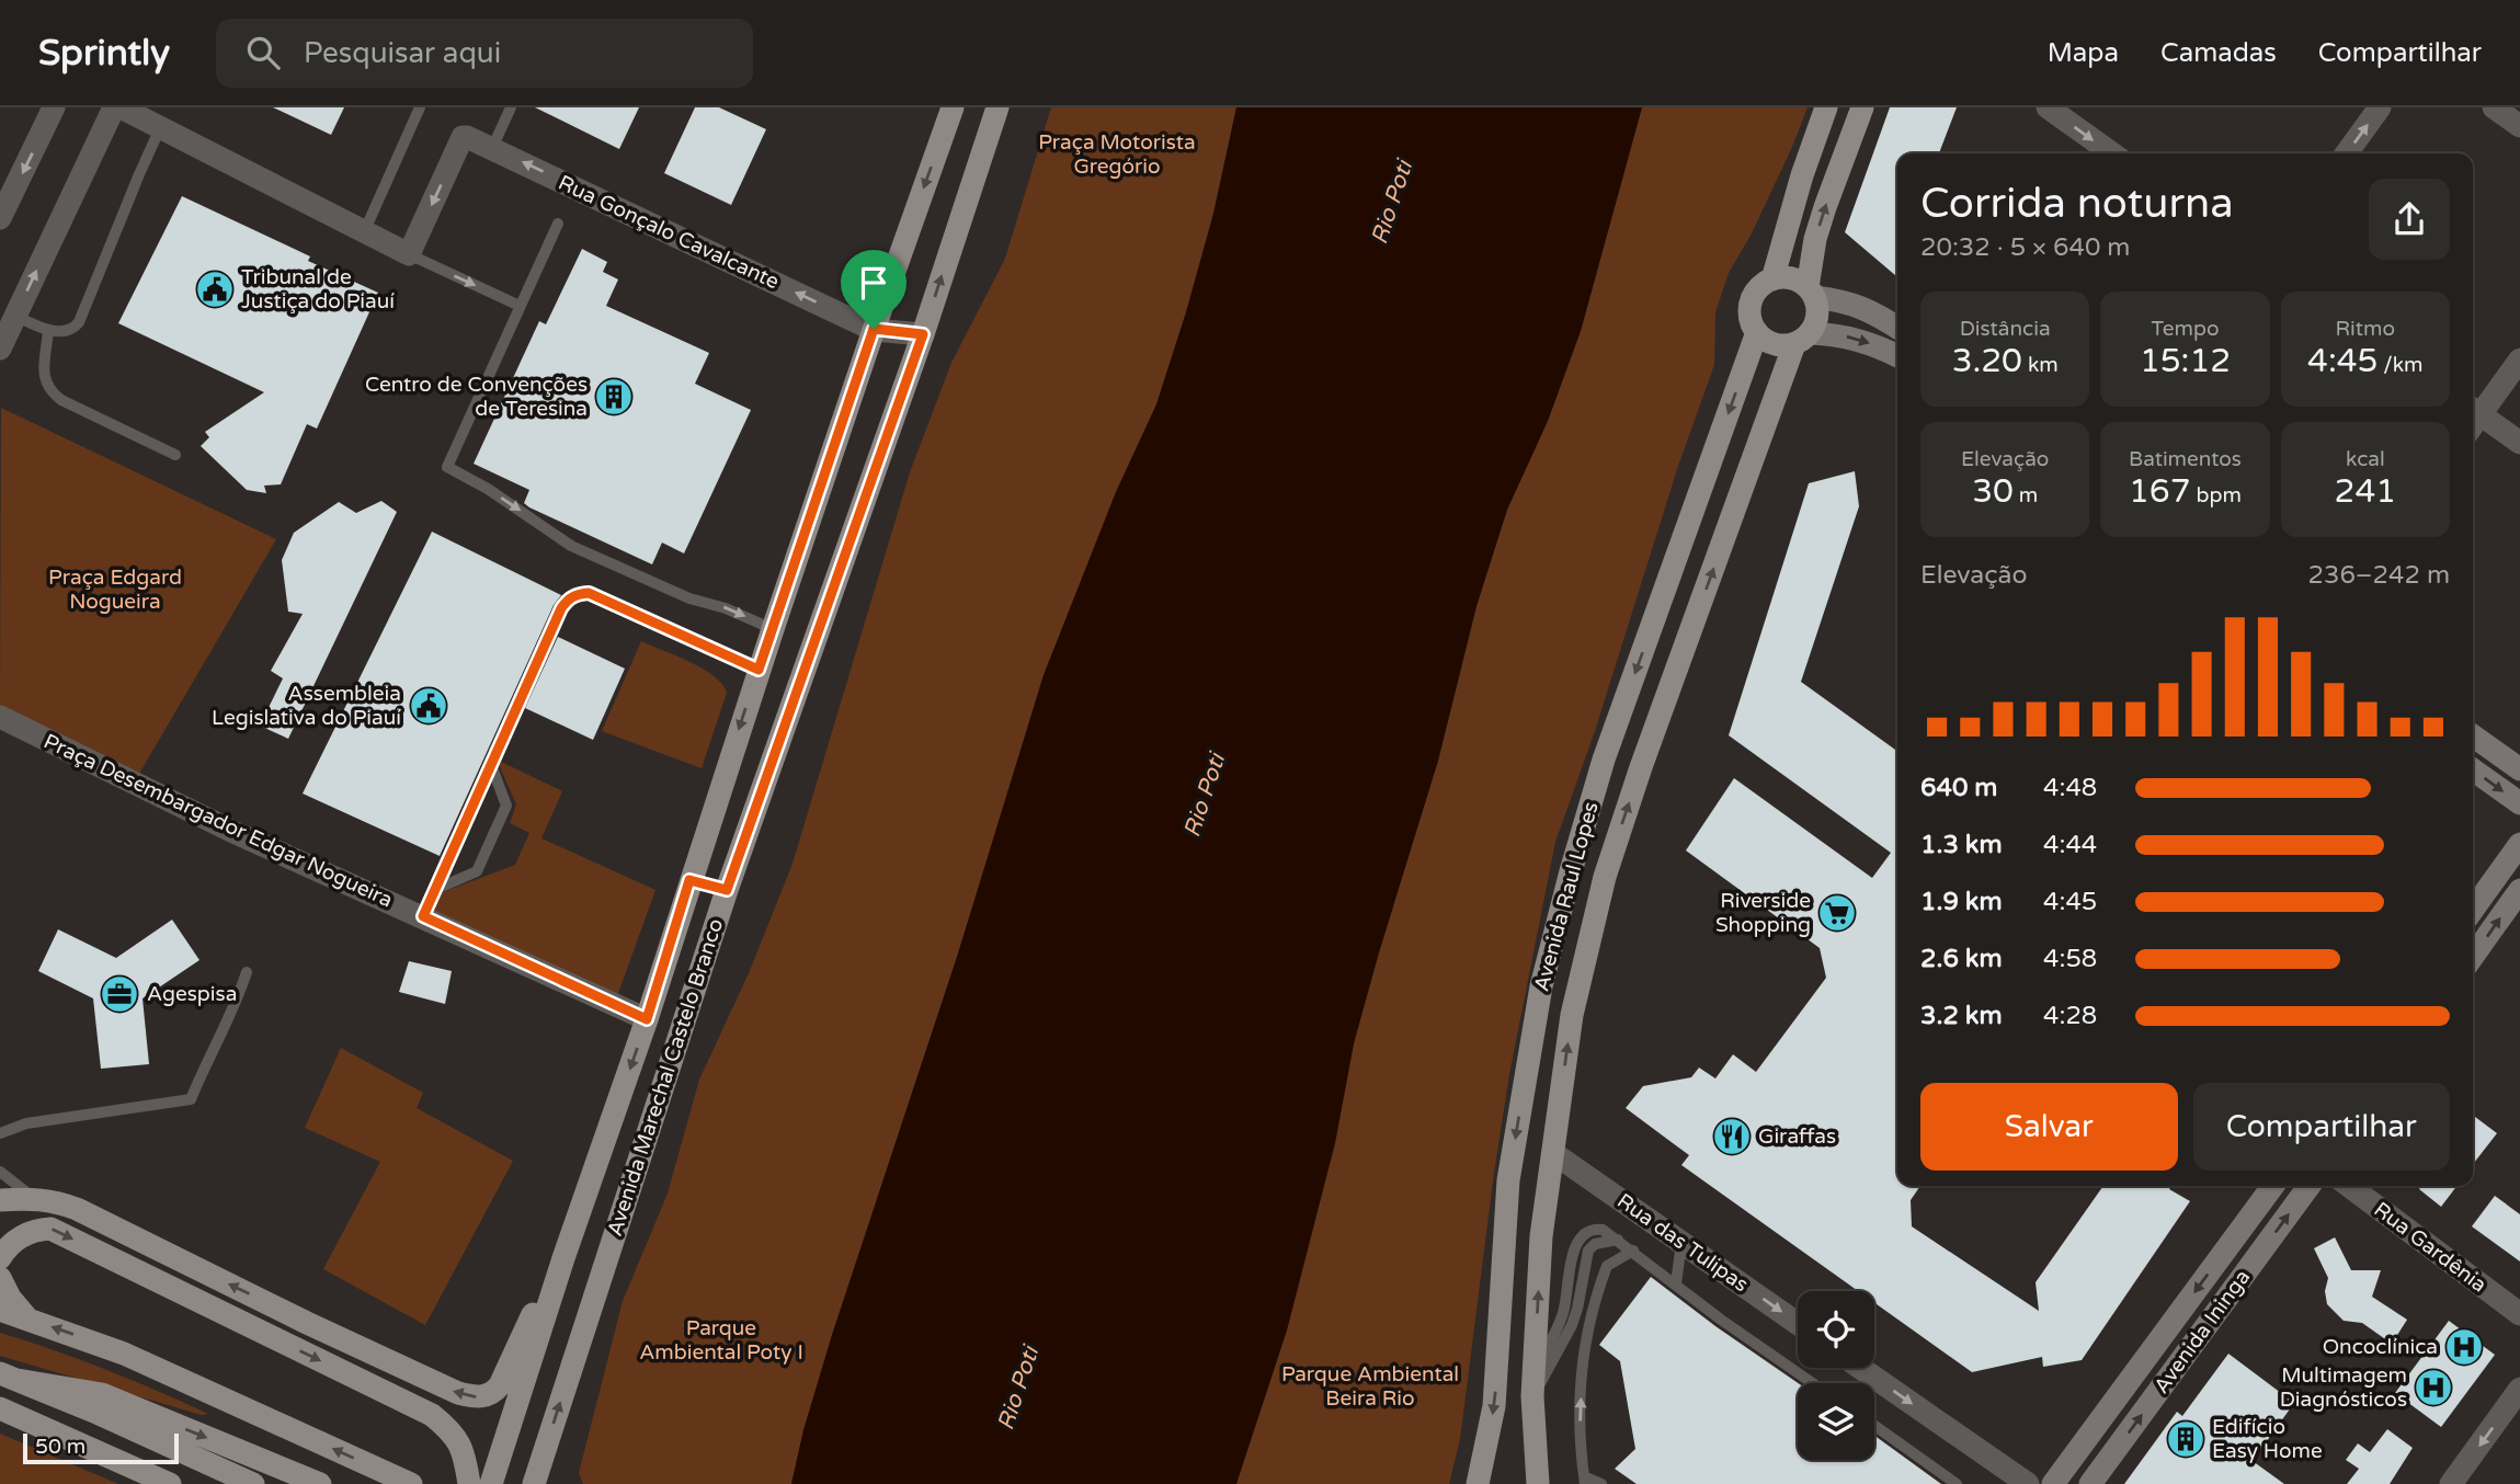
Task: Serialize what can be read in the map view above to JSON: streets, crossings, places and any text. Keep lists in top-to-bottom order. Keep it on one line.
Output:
{"streets":{"main road":["Avenida Raul Lopes","Avenida Marechal Castelo Branco","Avenida Ininga"],"street":["Rua Gonçalo Cavalcante","Praça Desembargador Edgar Nogueira","Rua das Tulipas","Rua Gardênia"]},"crossings":[["Rua Gonçalo Cavalcante","Avenida Marechal Castelo Branco"],["Praça Desembargador Edgar Nogueira","Avenida Marechal Castelo Branco"],["Avenida Raul Lopes","Rua das Tulipas"]],"one_way":["Rua das Tulipas"],"water":["Rio Poti"],"parks":["Praça Motorista Gregório","Praça Edgard Nogueira","Parque Ambiental Poty I","Parque Ambiental Beira Rio"],"places":{"public building":["Tribunal de Justiça do Piauí","Assembleia Legislativa do Piauí"],"building":["Centro de Convenções de Teresina","Edifício Easy Home"],"supermarket":["Riverside Shopping"],"office":["Agespisa"],"restaurant":["Giraffas"],"hospital":["Oncoclínica","Multimagem Diagnósticos"]},"scale_bar":"50 m","page":{"header":"Sprintly","search":"Pesquisar aqui","nav":["Mapa","Camadas","Compartilhar"],"heading":["Corrida noturna","20:32 · 5 × 640 m"],"stats":[["Distância","3.20 km"],["Tempo","15:12"],["Ritmo","4:45 /km"],["Elevação","30 m"],["Batimentos","167 bpm"],["kcal","241"]],"chart":["Elevação","236–242 m"],"list":[{"name":"640 m","note":"4:48"},{"name":"1.3 km","note":"4:44"},{"name":"1.9 km","note":"4:45"},{"name":"2.6 km","note":"4:58"},{"name":"3.2 km","note":"4:28"}],"buttons":["Salvar","Compartilhar"],"scale":"50 m"}}
